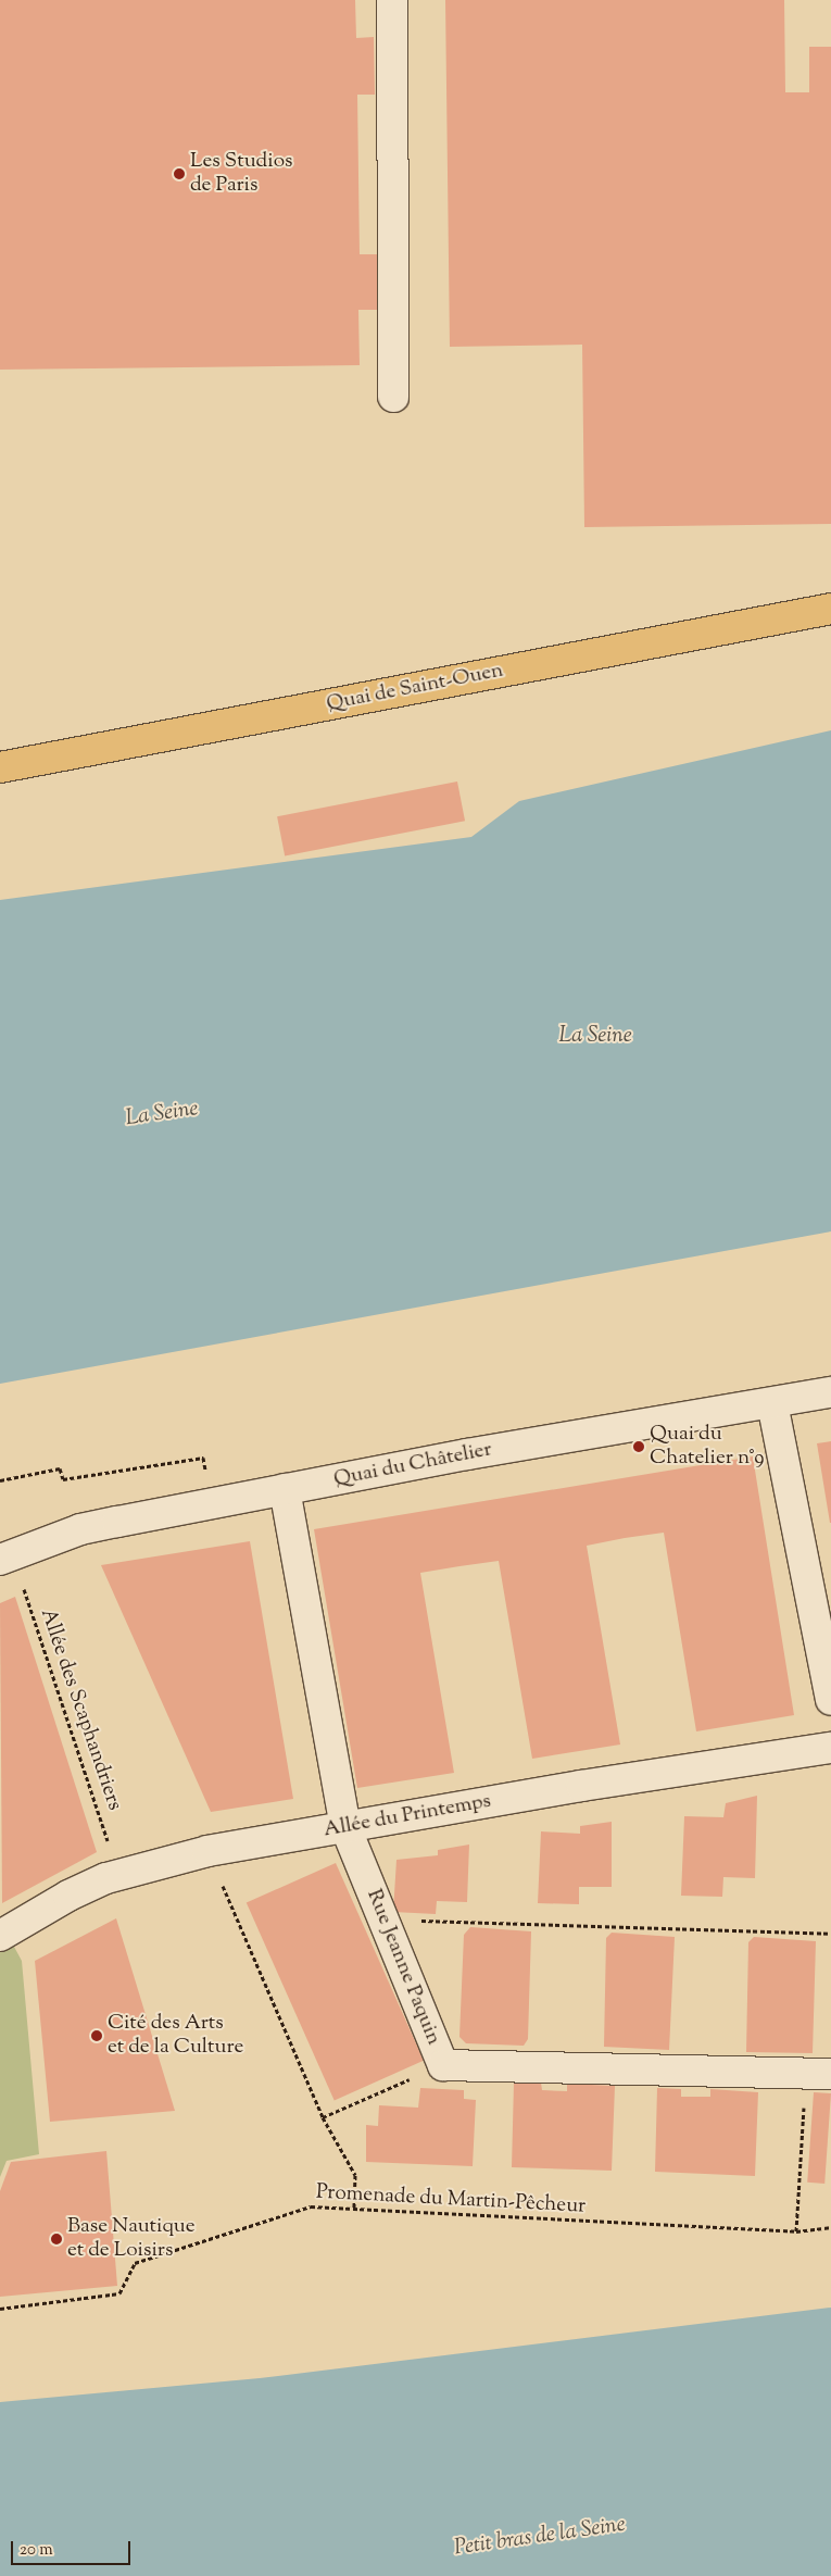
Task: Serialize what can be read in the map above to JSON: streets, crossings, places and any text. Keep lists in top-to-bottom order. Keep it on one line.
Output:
{"streets":{"main road":["Quai de Saint-Ouen"],"street":["Quai du Châtelier","Allée du Printemps","Rue Jeanne Paquin"],"path":["Allée des Scaphandriers","Promenade du Martin-Pêcheur"]},"crossings":[["Quai du Châtelier","Allée des Scaphandriers"],["Quai du Châtelier","Rue Jeanne Paquin"],["Allée des Scaphandriers","Allée du Printemps"],["Allée du Printemps","Rue Jeanne Paquin"]],"water":["La Seine","Petit bras de la Seine"],"places":["Les Studios de Paris","Quai du Chatelier n°9","Cité des Arts et de la Culture","Base Nautique et de Loisirs"],"scale_bar":"20 m"}
